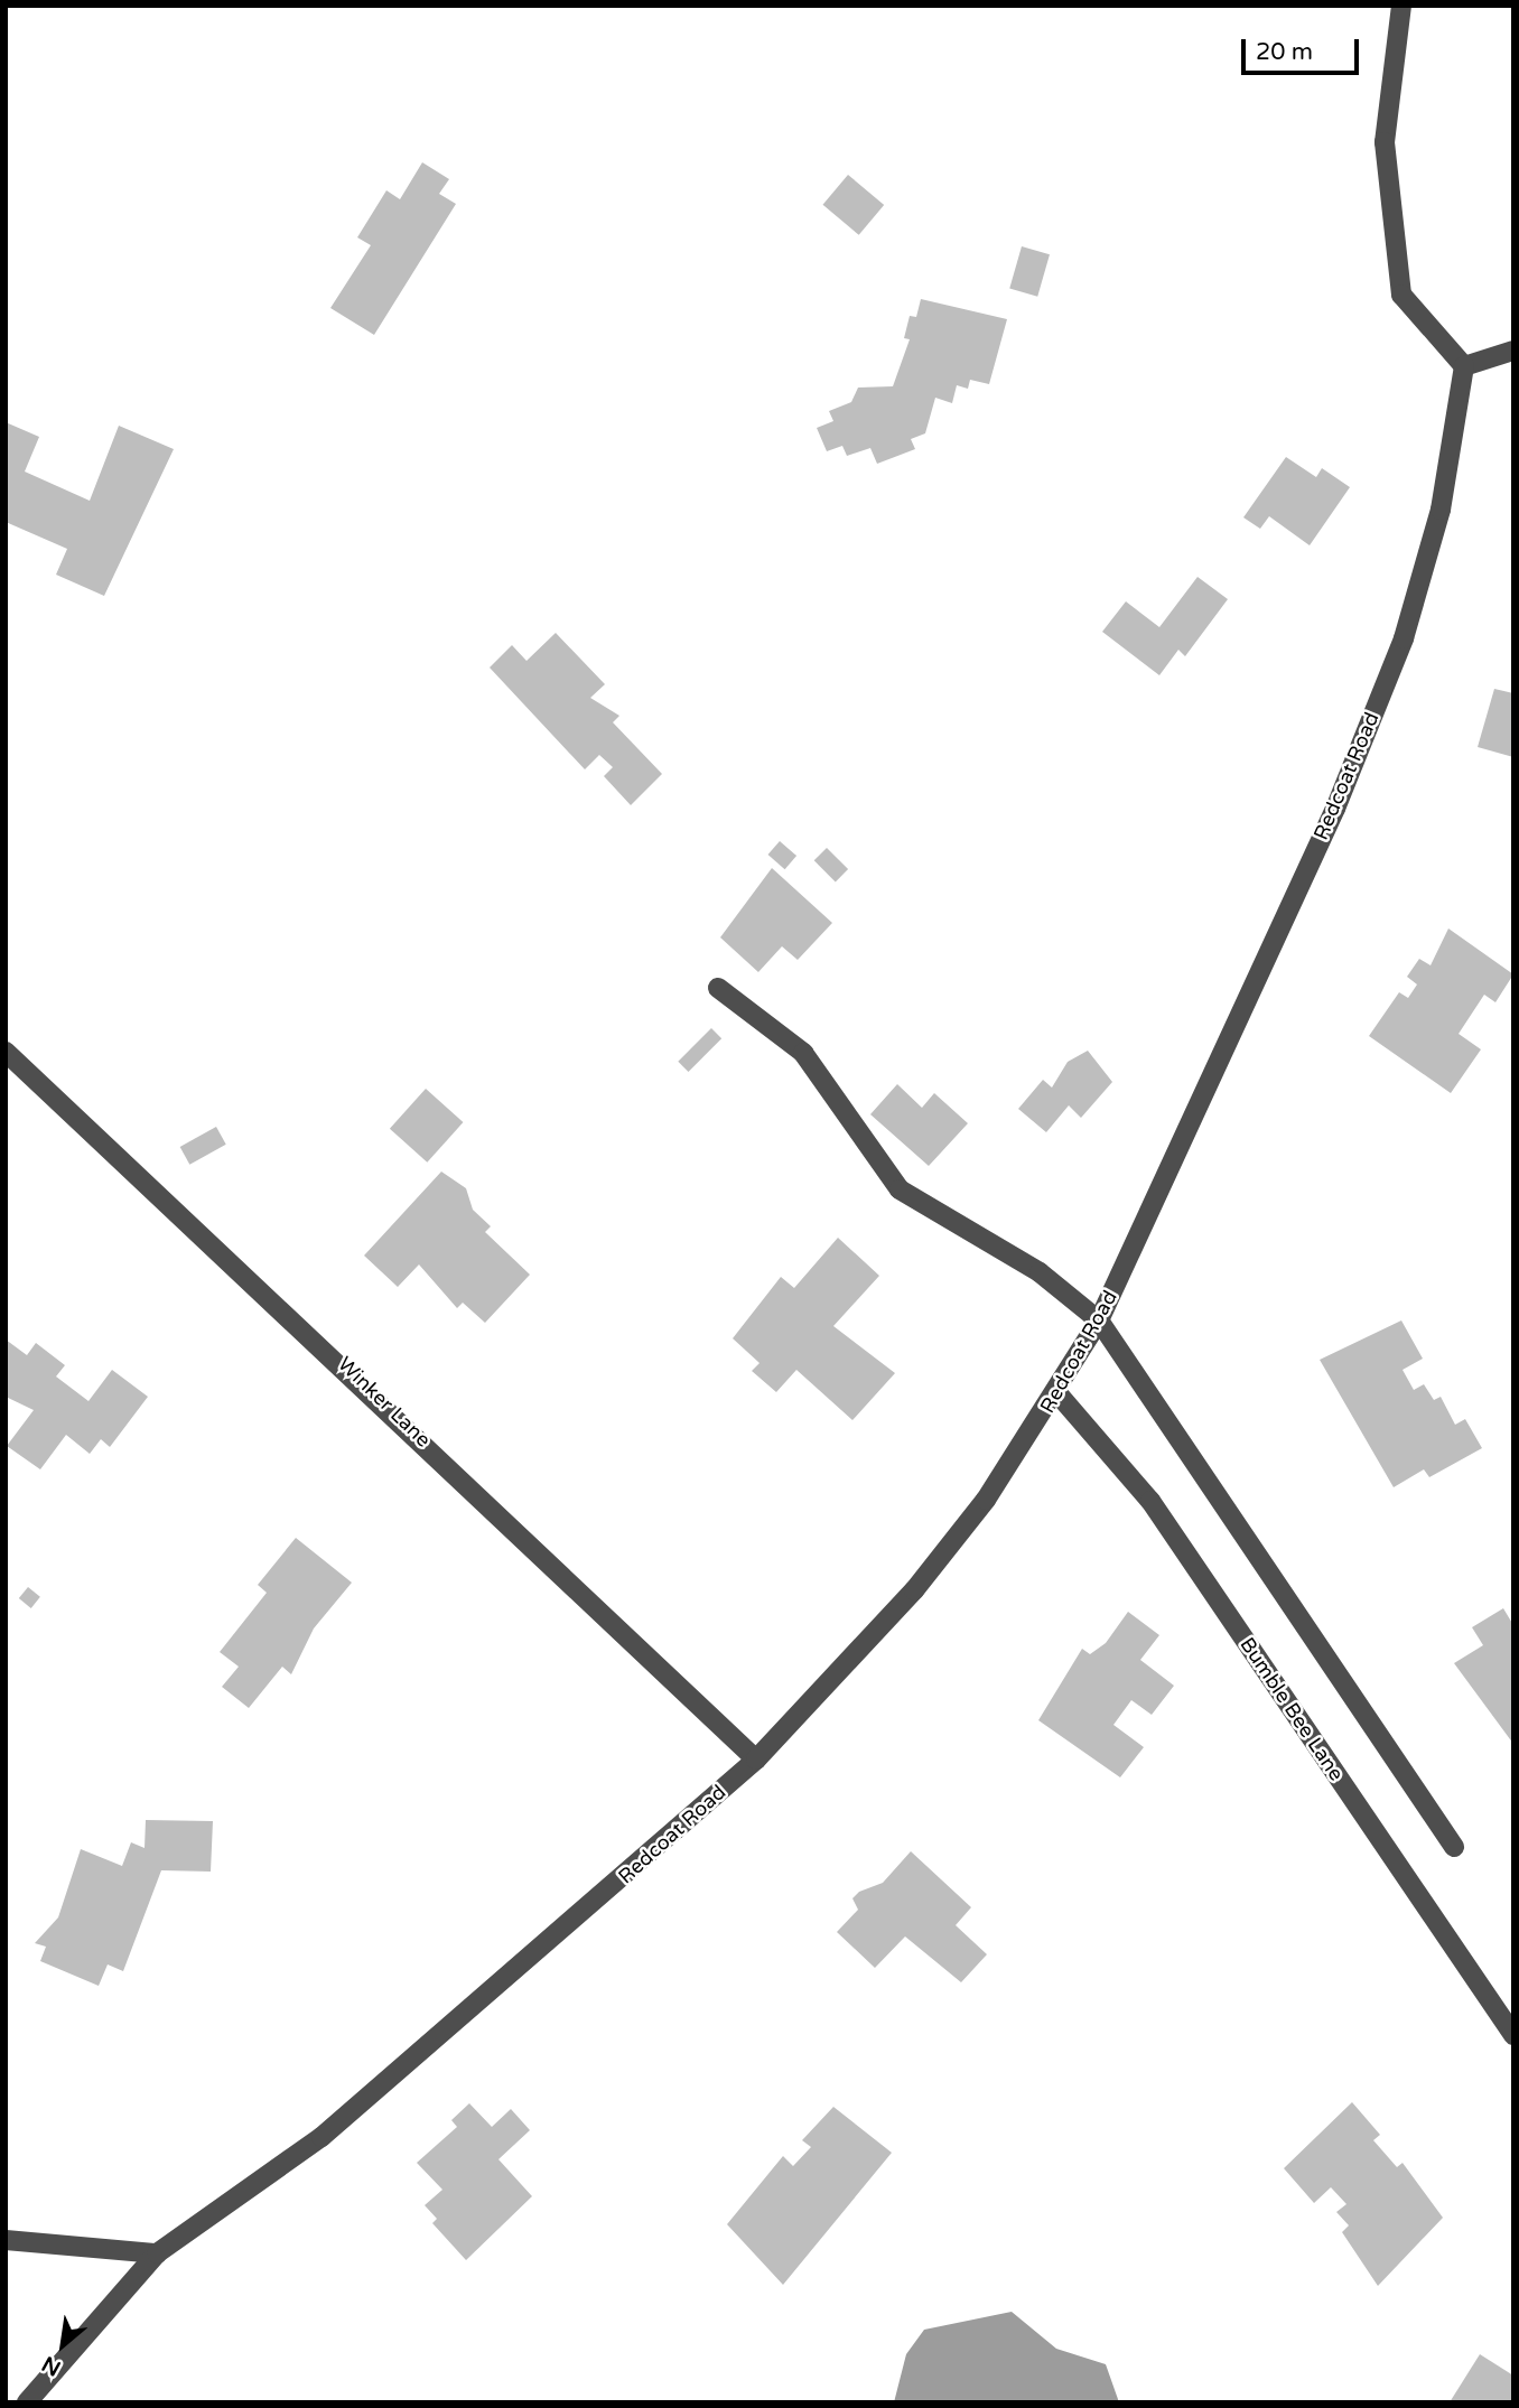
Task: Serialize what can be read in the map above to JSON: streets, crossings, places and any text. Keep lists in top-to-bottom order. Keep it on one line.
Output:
{"streets":{"street":["Redcoat Road","Winker Lane","Bumble Bee Lane"]},"crossings":[["Redcoat Road","Winker Lane"],["Redcoat Road","Bumble Bee Lane"]],"scale_bar":"20 m","north":"bottom left"}
